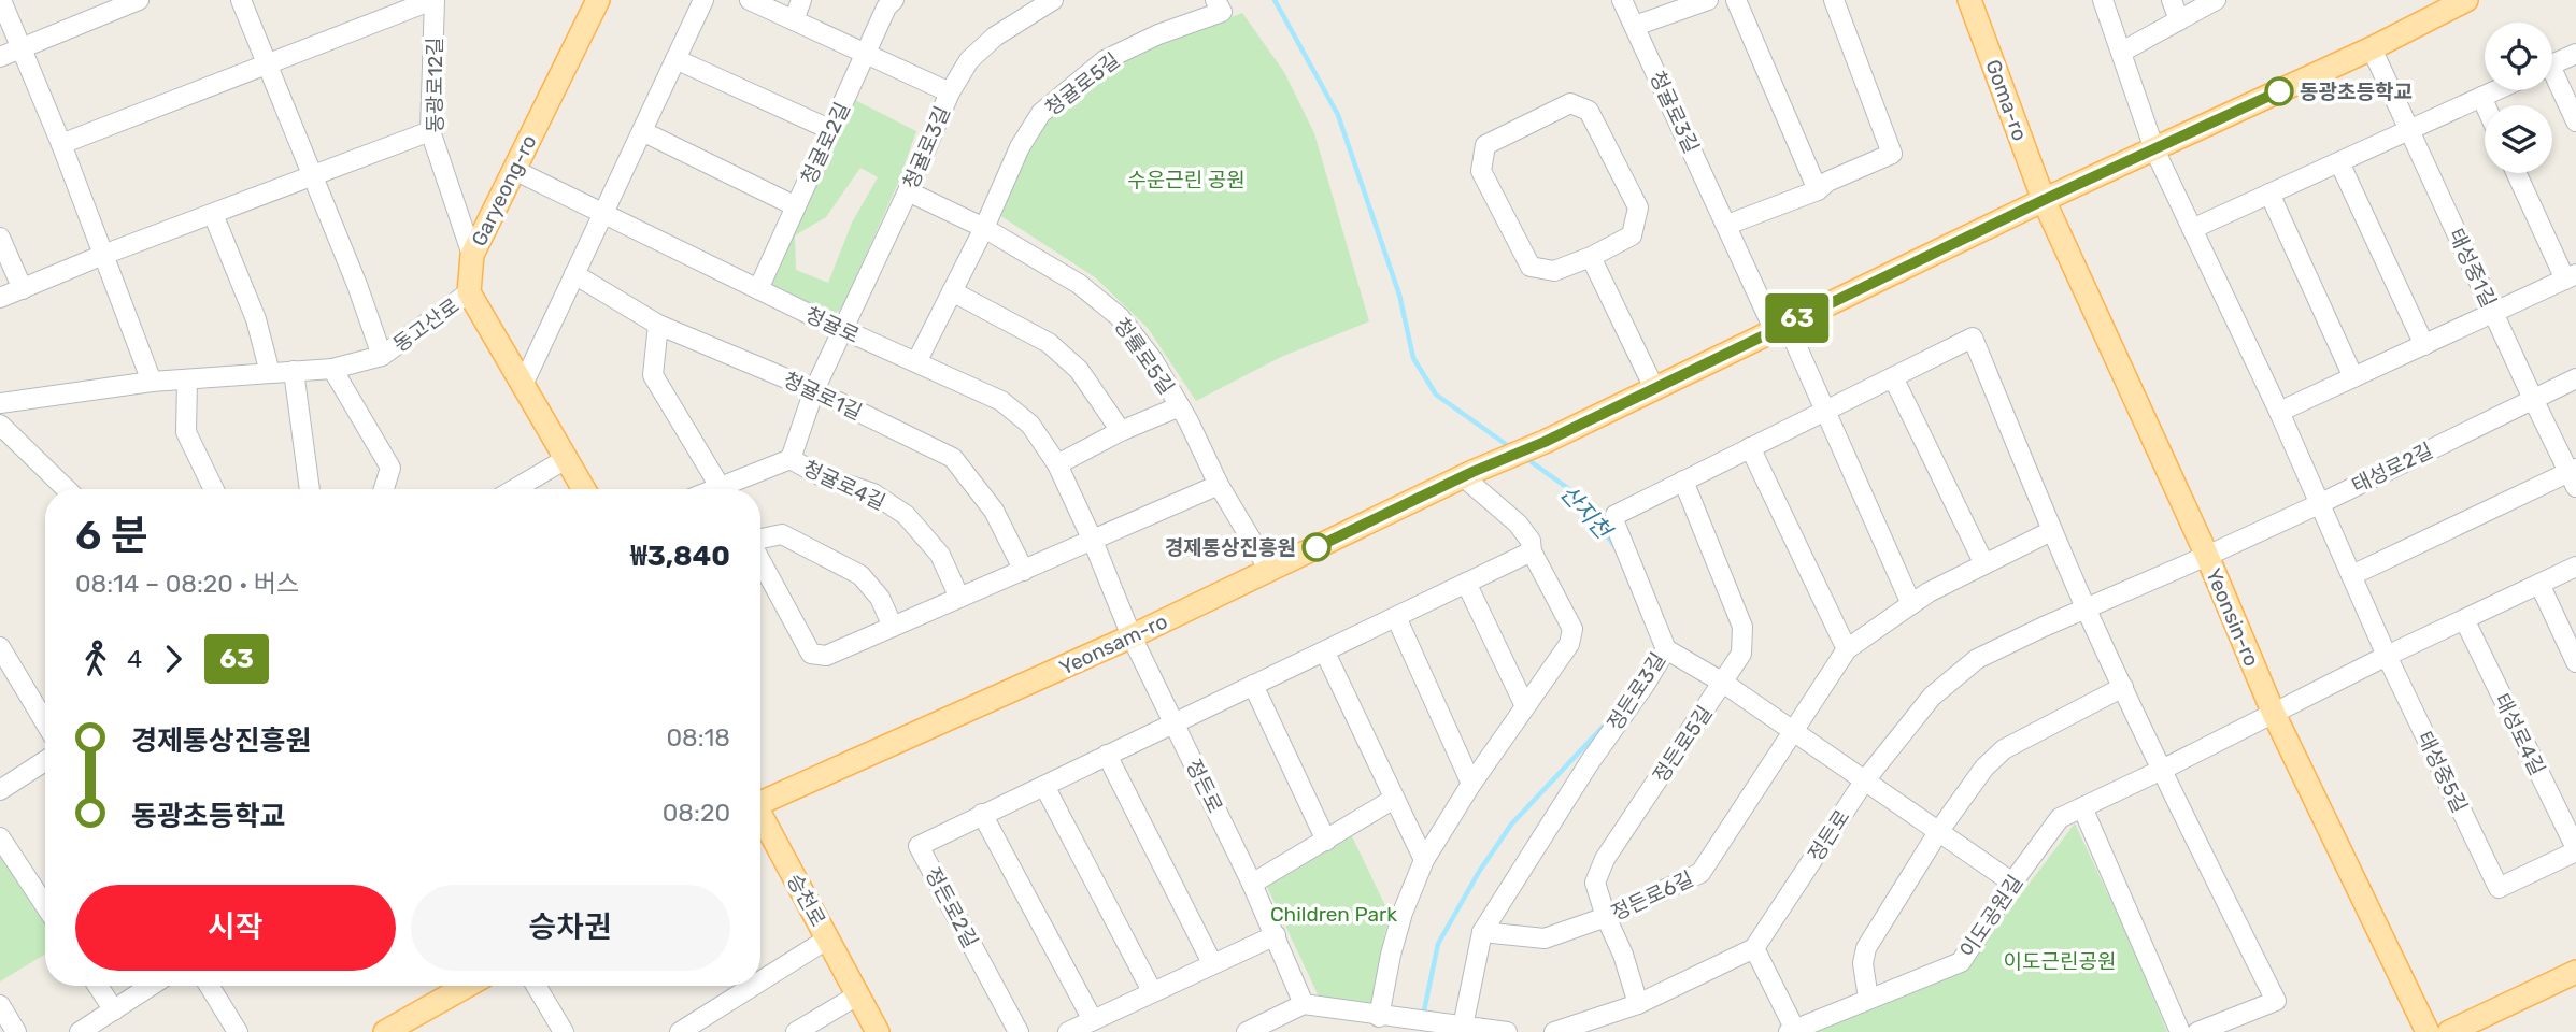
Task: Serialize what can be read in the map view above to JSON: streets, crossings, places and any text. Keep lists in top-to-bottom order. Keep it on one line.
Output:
{"streets":{"main road":["Goma-ro","Garyeong-ro","Yeonsin-ro","Yeonsam-ro","승천로"],"street":["청귤로5길","동광로12길","청귤로3길","청귤로2길","태성중1길","동고산로","청귤로","청률로5길","청귤로1길","태성로2길","청귤로4길","정든로3길","태성로4길","정든로5길","태성중5길","정든로","정든로6길","정든로2길","이도공원길"]},"crossings":[["청귤로5길","청귤로"],["청귤로5길","청률로5길"],["동광로12길","Garyeong-ro"],["Goma-ro","Yeonsin-ro"],["청귤로3길","청귤로"],["청귤로3길","청률로5길"],["청귤로3길","청귤로1길"],["청귤로3길","청귤로4길"],["청귤로2길","청귤로"],["Garyeong-ro","동고산로"],["Garyeong-ro","청귤로"],["태성중1길","태성로2길"],["청귤로","Yeonsam-ro"],["청귤로","정든로"],["청률로5길","Yeonsam-ro"],["태성로2길","Yeonsin-ro"],["태성로2길","태성중5길"],["태성로2길","정든로"],["Yeonsin-ro","정든로"],["Yeonsin-ro","이도공원길"],["Yeonsam-ro","정든로"],["정든로3길","정든로5길"],["정든로3길","정든로"],["정든로3길","정든로6길"],["태성로4길","태성중5길"],["정든로5길","정든로6길"],["정든로","정든로2길"],["정든로","이도공원길"]],"water":["산지천"],"parks":["수운근린 공원","Children Park","이도근린공원"],"places":["동광초등학교","경제통상진흥원"],"lines":["bus line 63"],"page":{"on_map":"63","heading":["6 분","08:14 – 08:20 · 버스","₩3,840"],"legs":["4","63"],"list":[{"name":"경제통상진흥원","value":"08:18"},{"name":"동광초등학교","value":"08:20"}],"buttons":["시작","승차권"]}}
